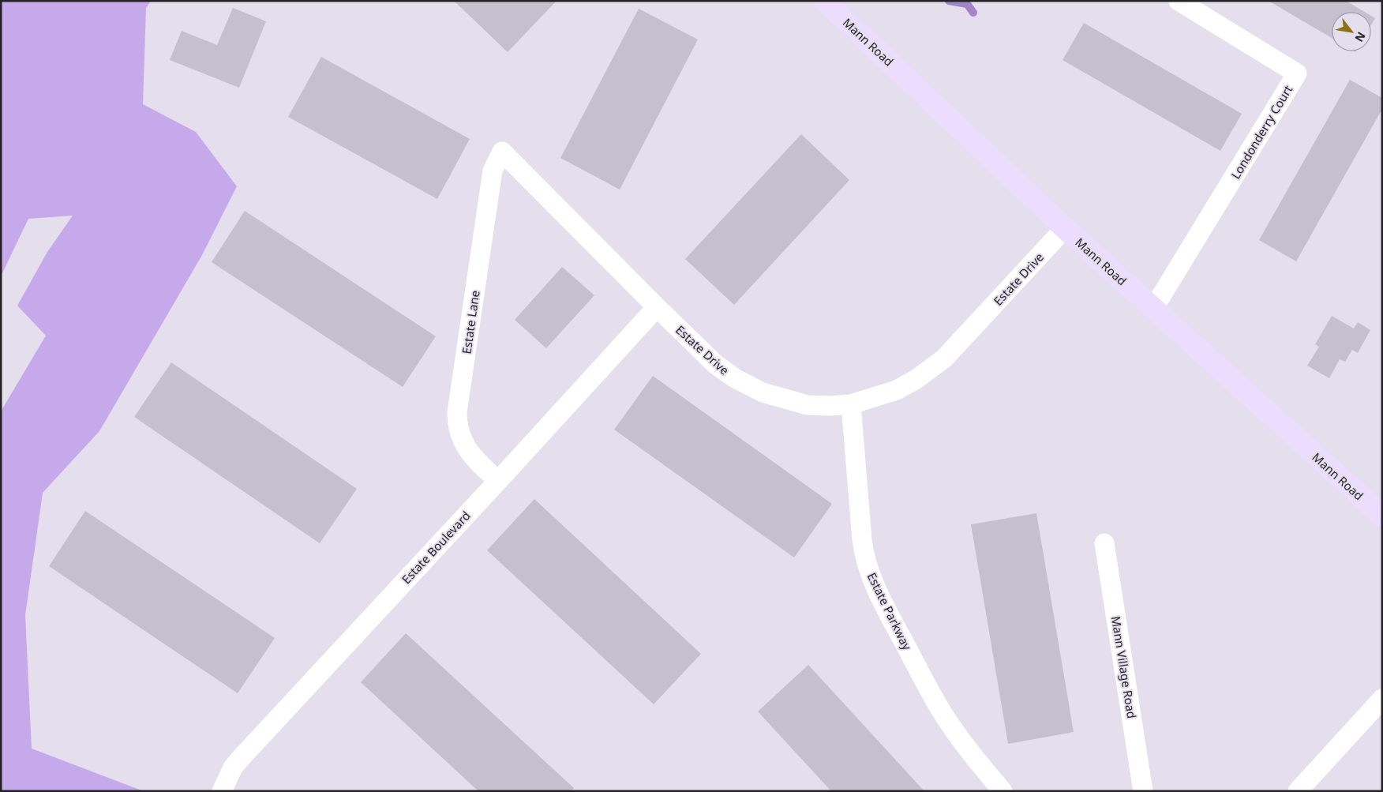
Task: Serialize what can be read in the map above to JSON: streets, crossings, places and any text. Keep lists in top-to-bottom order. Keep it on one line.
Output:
{"streets":{"main road":["Mann Road"],"street":["Londonderry Court","Estate Drive","Estate Lane","Estate Boulevard","Estate Parkway","Mann Village Road"]},"crossings":[["Mann Road","Londonderry Court"],["Mann Road","Estate Drive"],["Estate Drive","Estate Lane"],["Estate Drive","Estate Boulevard"],["Estate Drive","Estate Parkway"],["Estate Lane","Estate Boulevard"]],"north":"bottom right"}
